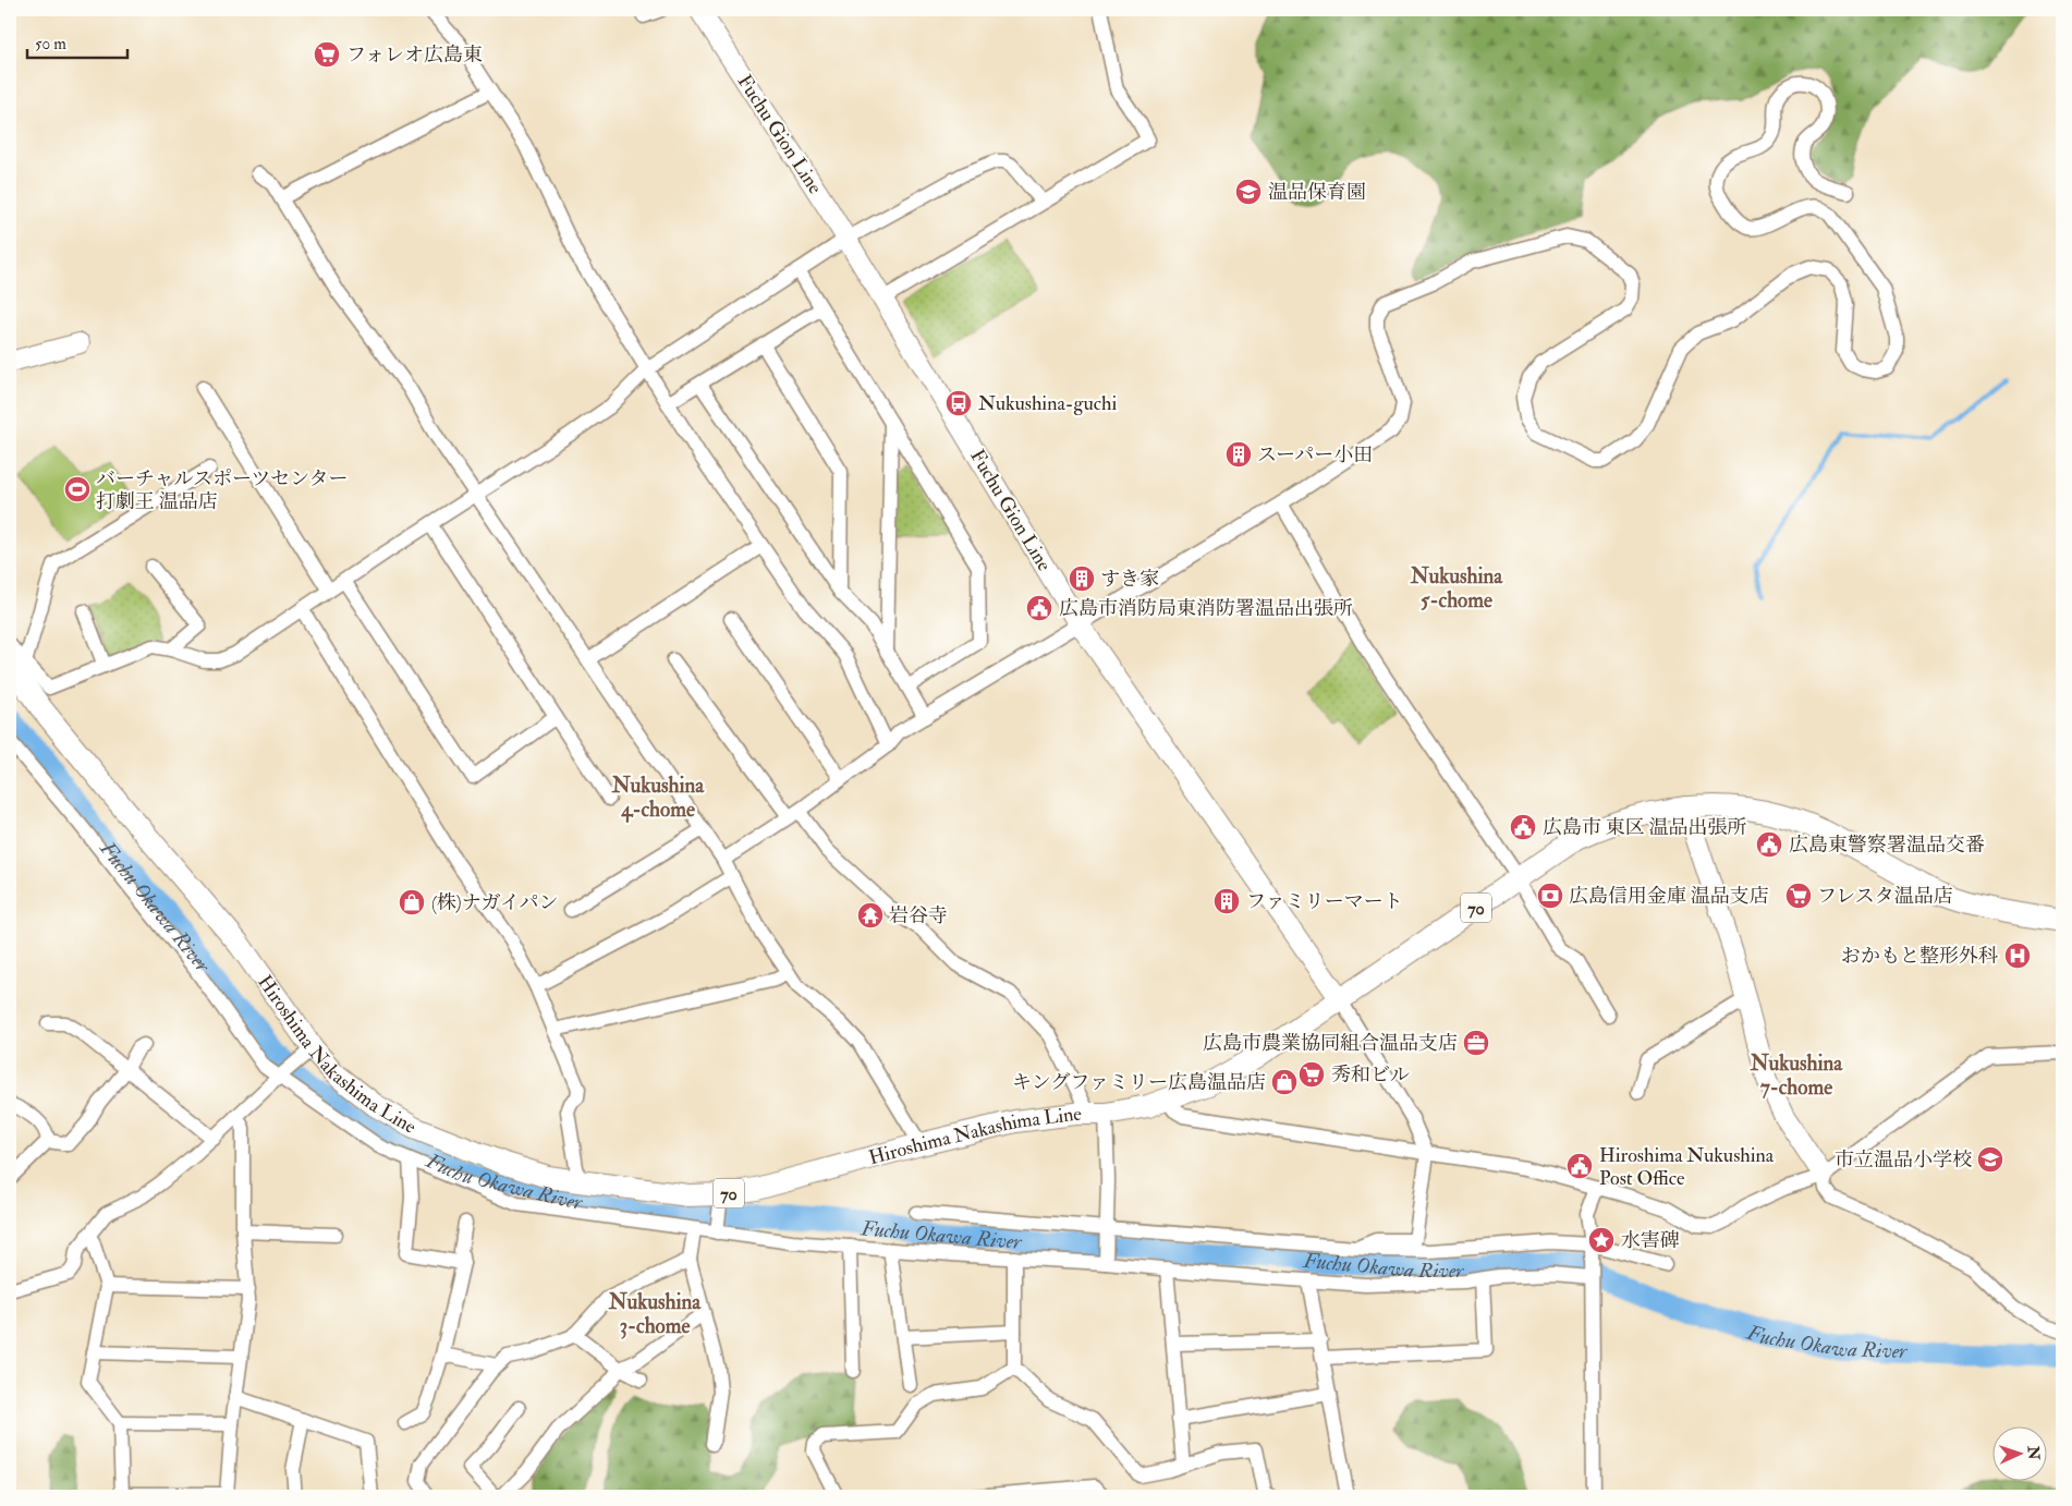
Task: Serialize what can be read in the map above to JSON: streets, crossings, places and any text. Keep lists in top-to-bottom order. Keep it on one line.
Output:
{"streets":{"main road":["Fuchu Gion Line","70","Hiroshima Nakashima Line"]},"crossings":[["Fuchu Gion Line","Hiroshima Nakashima Line"]],"districts":["Nukushina 5-chome","Nukushina 4-chome","Nukushina 7-chome","Nukushina 3-chome"],"water":["Fuchu Okawa River"],"places":{"supermarket":["フォレオ広島東","フレスタ温品店","秀和ビル"],"school or university":["温品保育園","市立温品小学校"],"bus stop":["Nukushina-guchi"],"building":["スーパー小田","すき家","ファミリーマート"],"sports":["バーチャルスポーツセンター 打劇王 温品店"],"public building":["広島市消防局東消防署温品出張所","広島市 東区 温品出張所","広島東警察署温品交番","Hiroshima Nukushina Post Office"],"bank":["広島信用金庫 温品支店"],"shop":["(株)ナガイパン","キングファミリー広島温品店"],"temple":["岩谷寺"],"hospital":["おかもと整形外科"],"office":["広島市農業協同組合温品支店"],"place":["水害碑"]},"scale_bar":"50 m","north":"right"}
